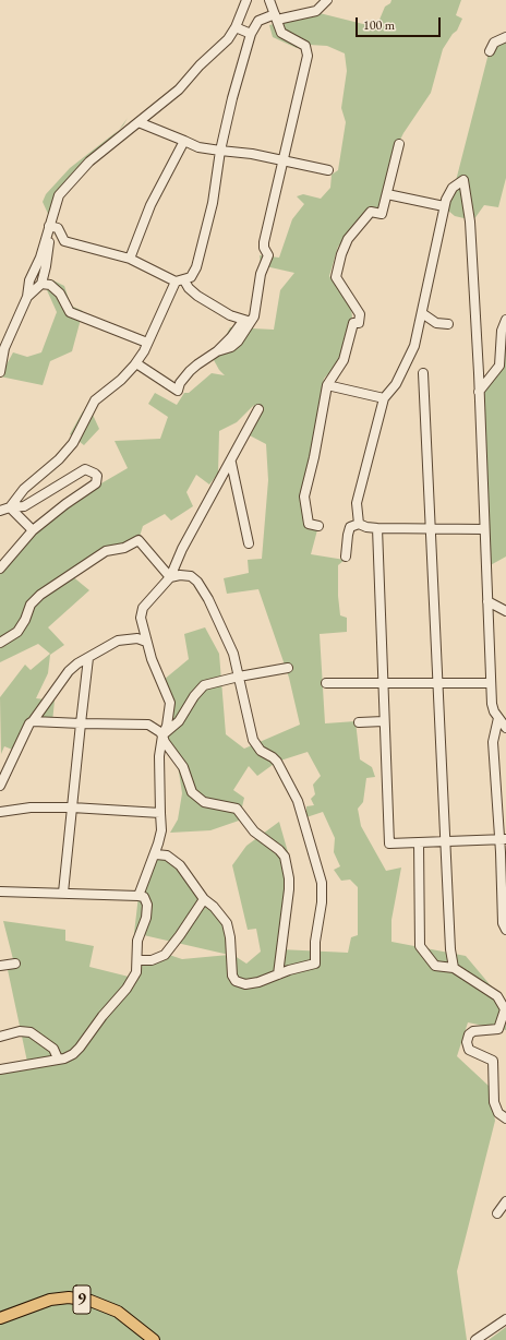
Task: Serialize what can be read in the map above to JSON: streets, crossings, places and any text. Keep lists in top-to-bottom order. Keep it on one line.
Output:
{"streets":{"main road":["9"]},"scale_bar":"100 m"}
